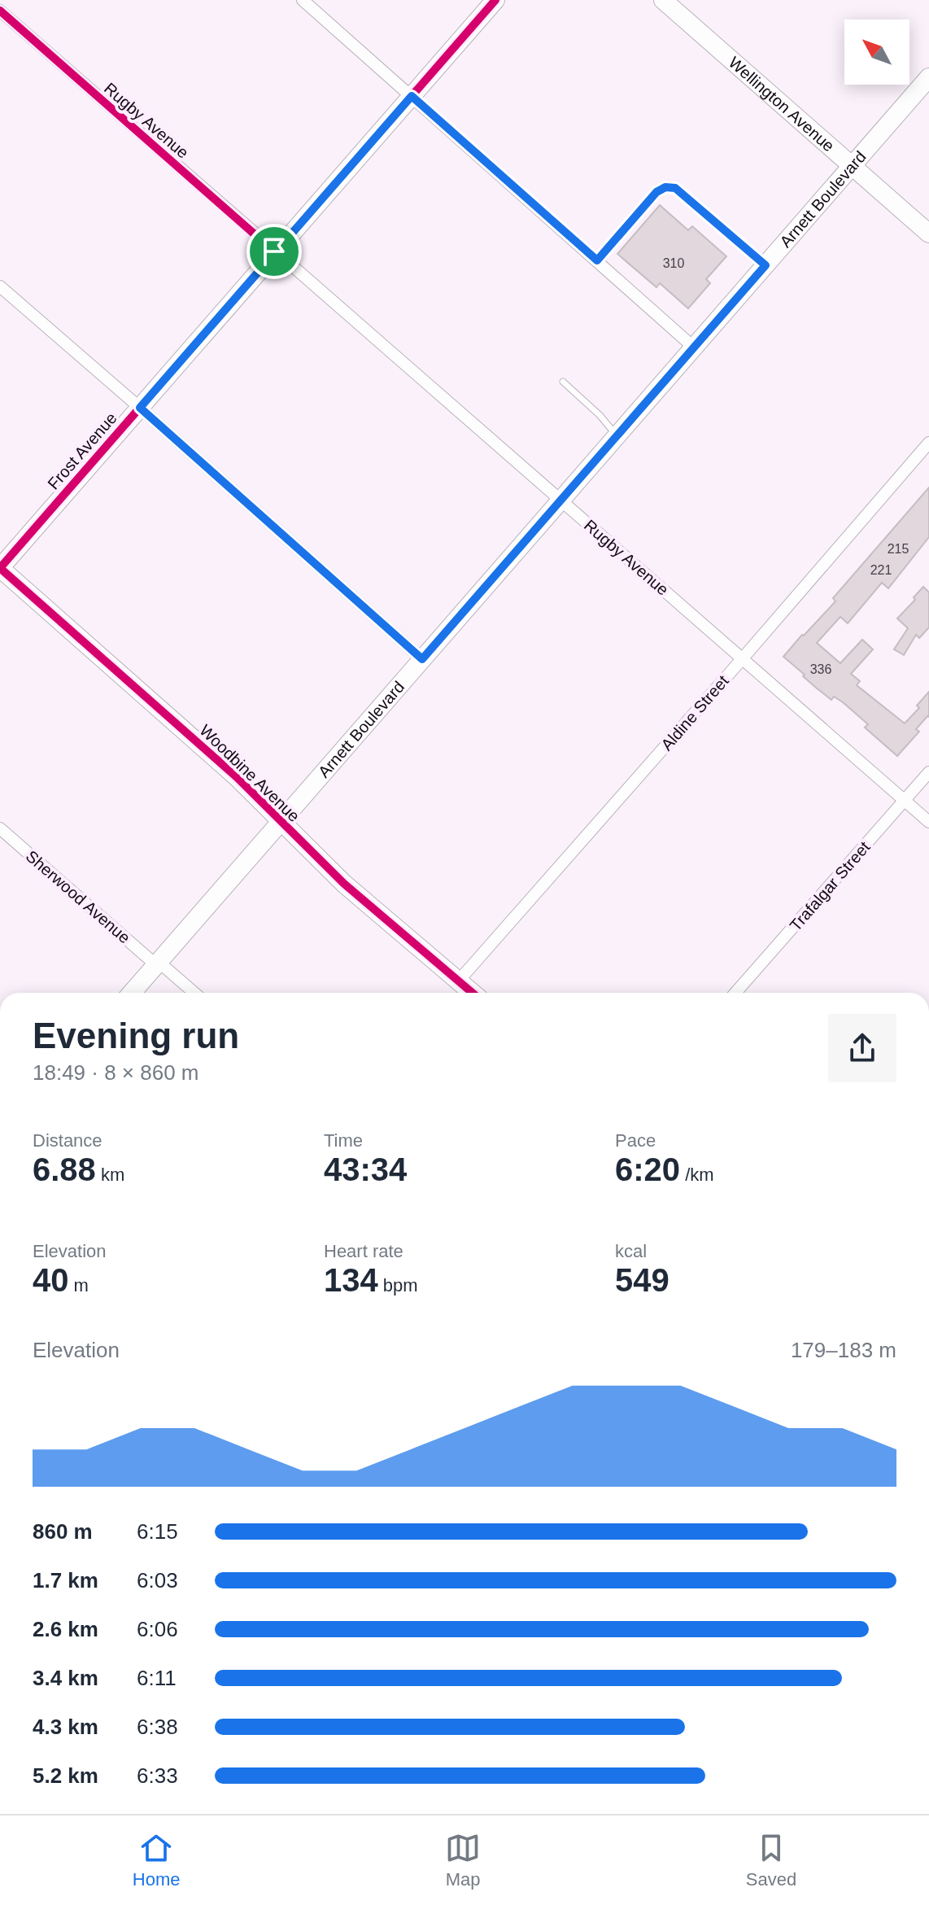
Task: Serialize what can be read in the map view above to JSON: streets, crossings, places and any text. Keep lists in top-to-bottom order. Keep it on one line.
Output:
{"streets":{"street":["Wellington Avenue","Rugby Avenue","Arnett Boulevard","Frost Avenue","Aldine Street","Woodbine Avenue","Trafalgar Street","Sherwood Avenue"]},"crossings":[["Wellington Avenue","Arnett Boulevard"],["Rugby Avenue","Arnett Boulevard"],["Rugby Avenue","Frost Avenue"],["Rugby Avenue","Aldine Street"],["Rugby Avenue","Trafalgar Street"],["Arnett Boulevard","Woodbine Avenue"],["Arnett Boulevard","Sherwood Avenue"],["Frost Avenue","Woodbine Avenue"],["Aldine Street","Woodbine Avenue"]],"house_numbers":["310","215","221","336"],"north":"top left","page":{"heading":["Evening run","18:49 · 8 × 860 m"],"stats":[["Distance","6.88 km"],["Time","43:34"],["Pace","6:20 /km"],["Elevation","40 m"],["Heart rate","134 bpm"],["kcal","549"]],"chart":["Elevation","179–183 m"],"list":[{"name":"860 m","note":"6:15"},{"name":"1.7 km","note":"6:03"},{"name":"2.6 km","note":"6:06"},{"name":"3.4 km","note":"6:11"},{"name":"4.3 km","note":"6:38"},{"name":"5.2 km","note":"6:33"}],"tabs":["Home","Map","Saved"]}}
